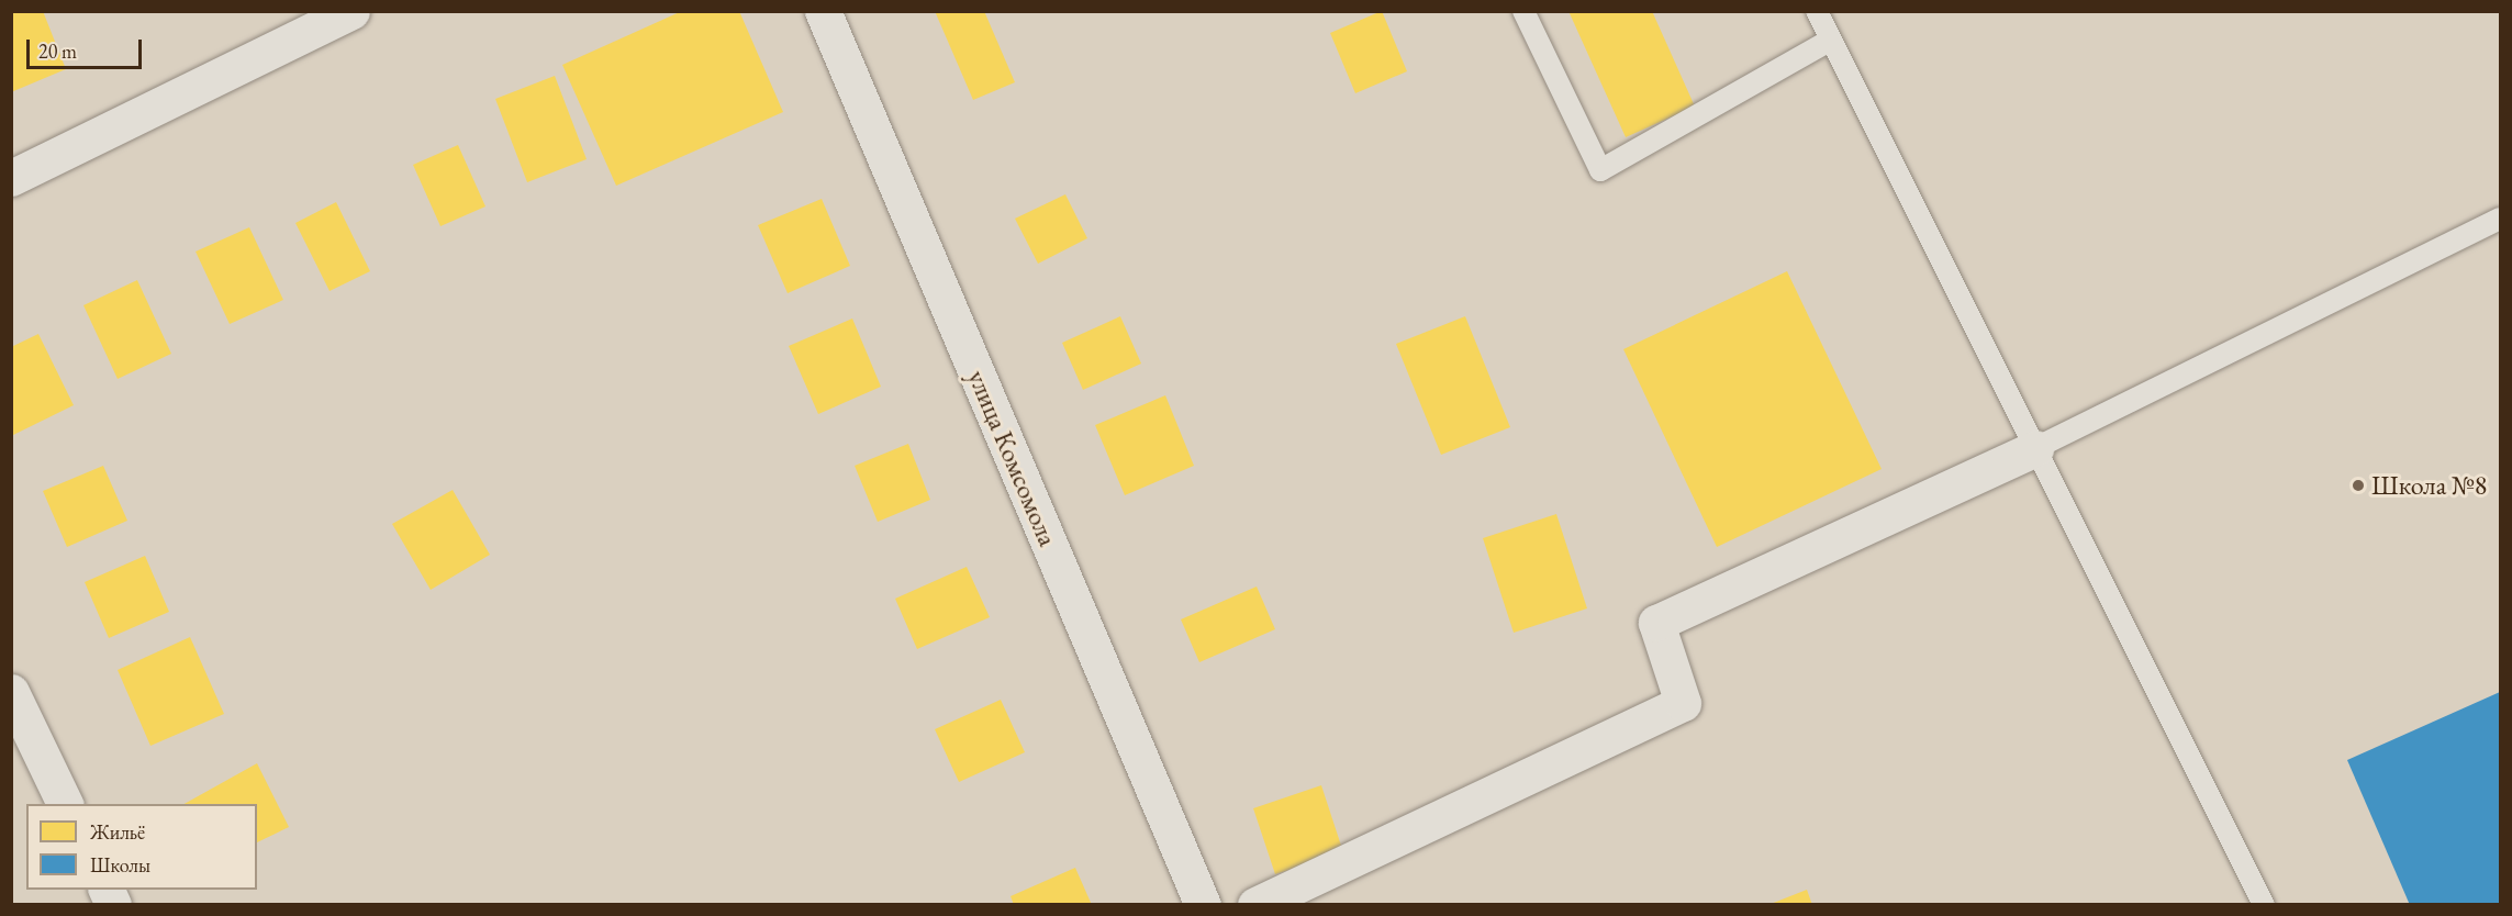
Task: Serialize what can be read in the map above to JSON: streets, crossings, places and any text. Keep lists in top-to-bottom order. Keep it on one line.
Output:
{"streets":{"street":["улица Комсомола"]},"places":["Школа №8"],"legend":["Жильё","Школы"],"scale_bar":"20 m"}
